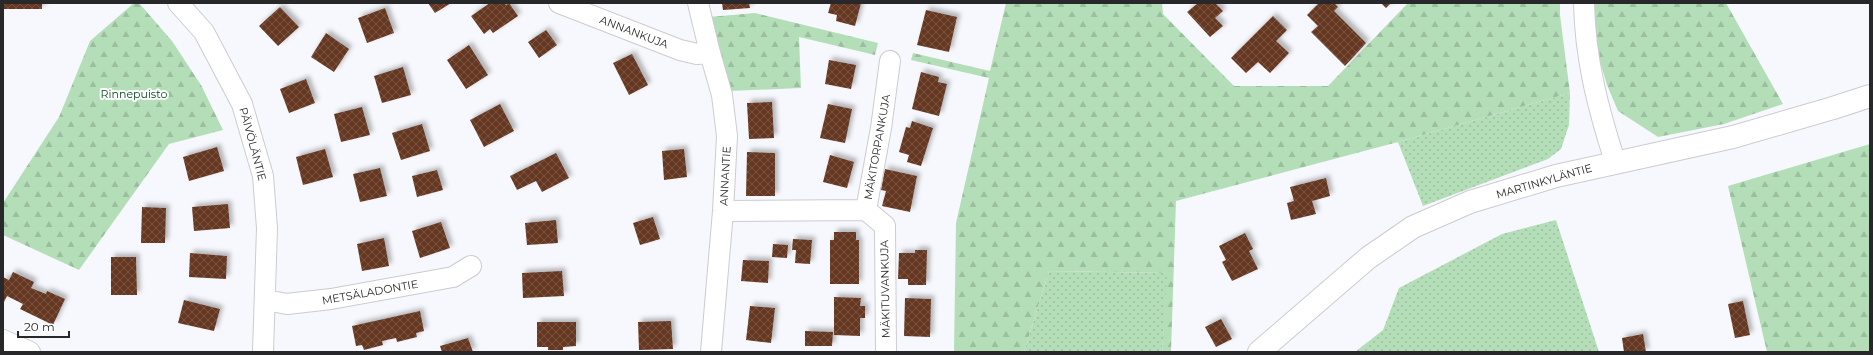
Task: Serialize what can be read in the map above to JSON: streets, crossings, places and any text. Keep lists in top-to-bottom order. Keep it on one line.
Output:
{"streets":{"street":["ANNANKUJA","PÄIVÖLÄNTIE","MÄKITORPANKUJA","ANNANTIE","MARTINKYLÄNTIE","MÄKITUVANKUJA","METSÄLADONTIE"]},"crossings":[["ANNANKUJA","ANNANTIE"],["PÄIVÖLÄNTIE","METSÄLADONTIE"],["MÄKITORPANKUJA","ANNANTIE"],["MÄKITORPANKUJA","MÄKITUVANKUJA"]],"parks":["Rinnepuisto"],"scale_bar":"20 m"}
